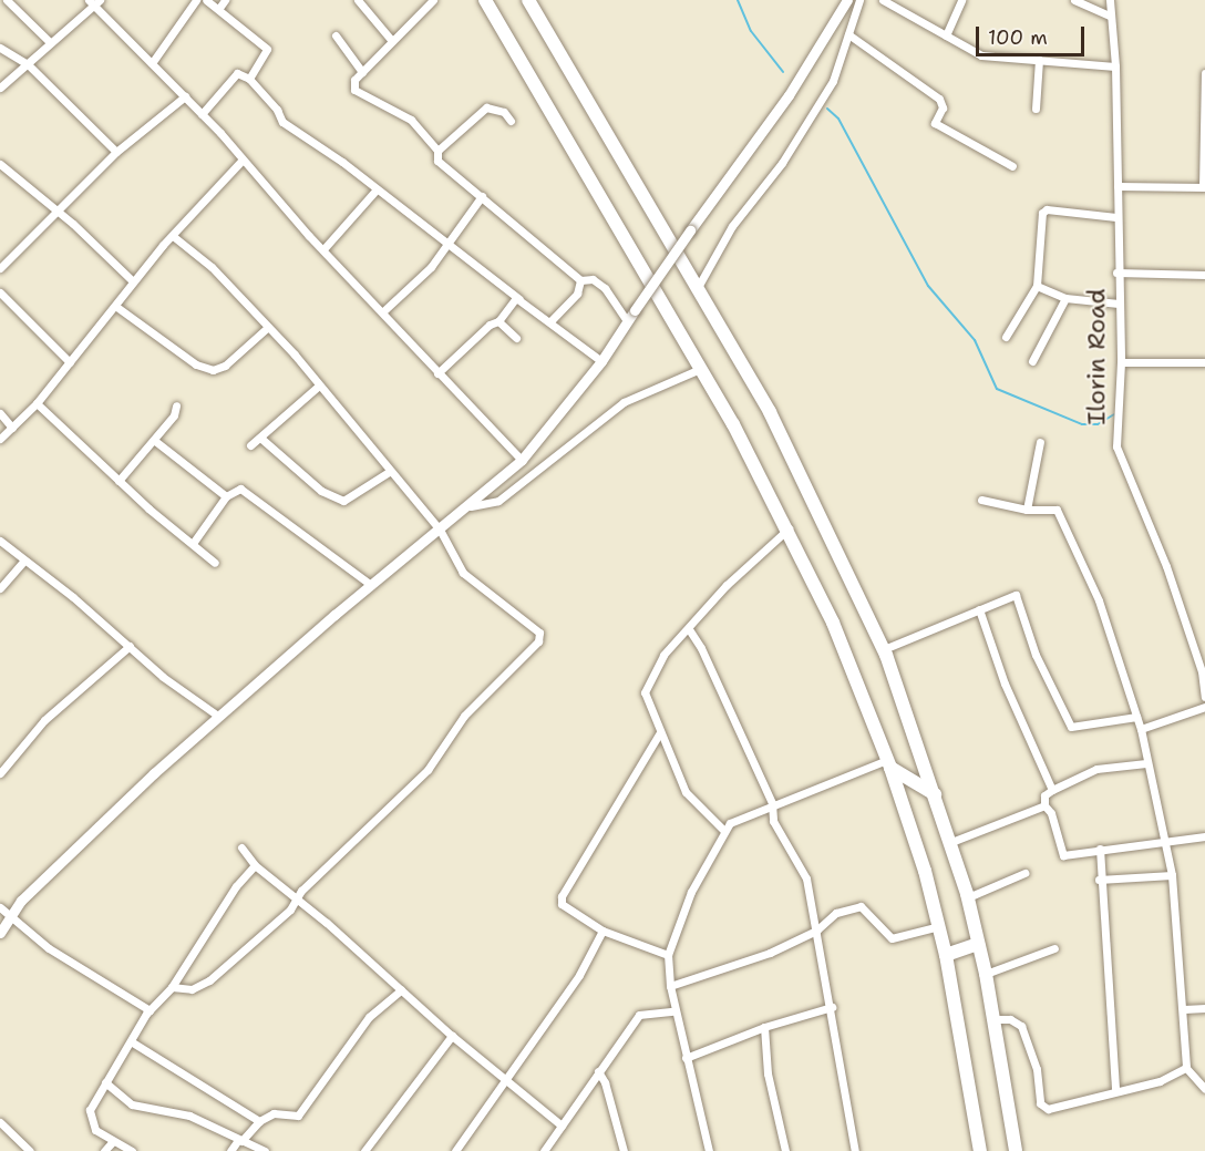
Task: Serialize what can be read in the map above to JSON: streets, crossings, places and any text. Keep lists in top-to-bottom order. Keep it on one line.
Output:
{"streets":{"street":["Ilorin Road"]},"scale_bar":"100 m"}
